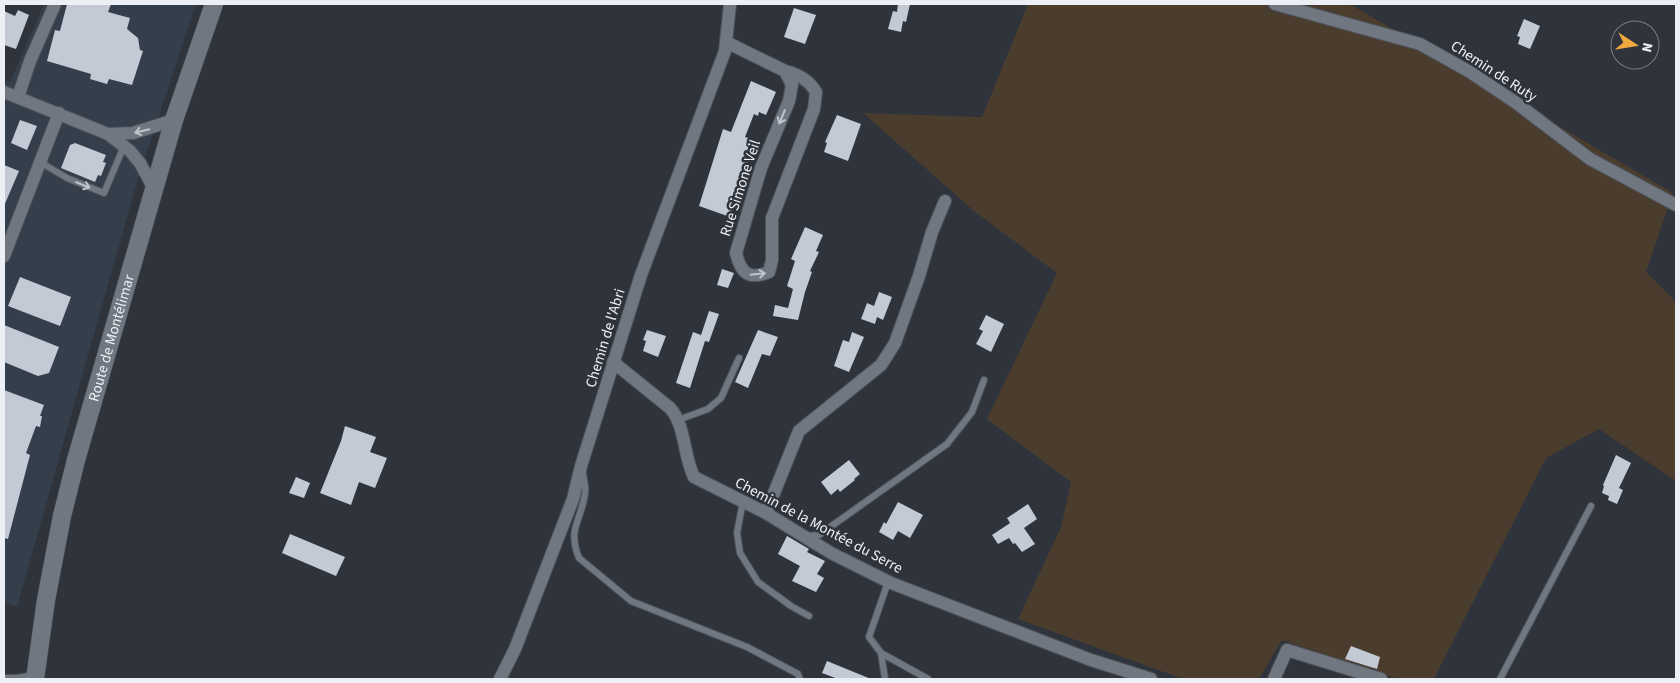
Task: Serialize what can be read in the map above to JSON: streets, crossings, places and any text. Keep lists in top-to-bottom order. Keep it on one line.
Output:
{"streets":{"main road":["Route de Montélimar"],"street":["Chemin de Ruty","Rue Simone Veil","Chemin de l'Abri","Chemin de la Montée du Serre"]},"crossings":[["Rue Simone Veil","Chemin de l'Abri"],["Chemin de l'Abri","Chemin de la Montée du Serre"]],"north":"right"}
